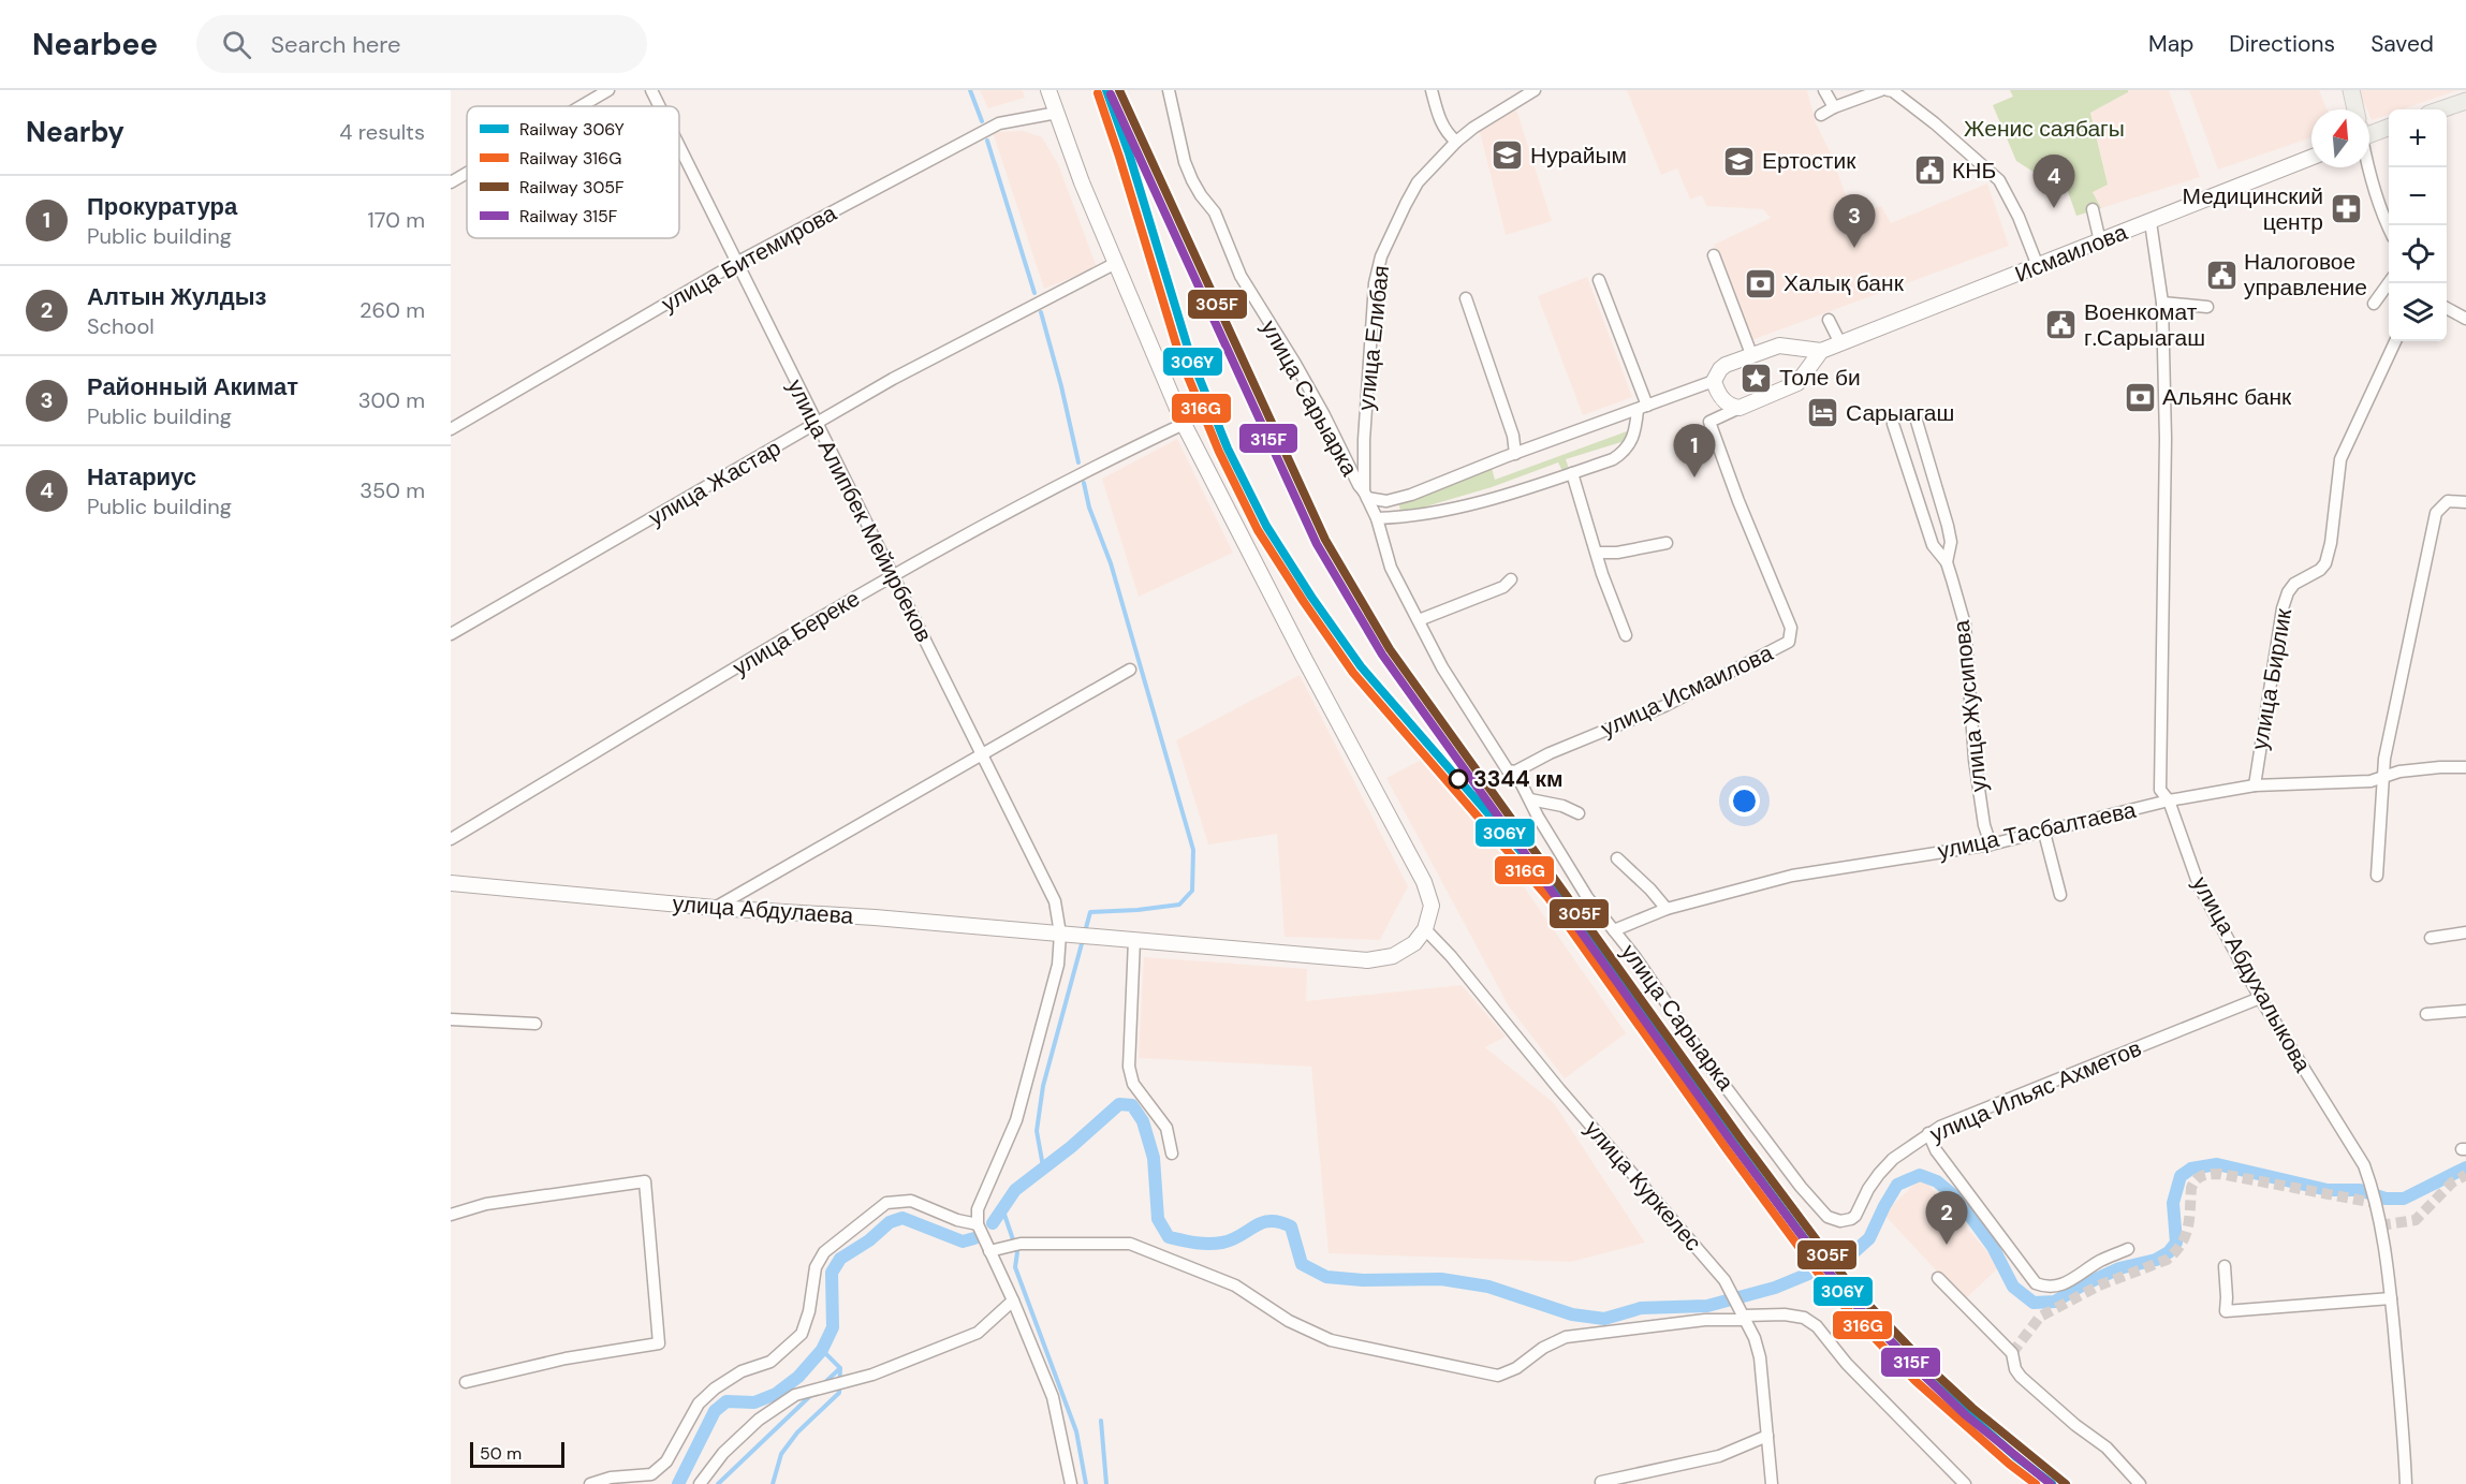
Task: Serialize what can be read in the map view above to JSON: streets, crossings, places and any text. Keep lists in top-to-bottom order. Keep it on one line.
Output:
{"streets":{"main road":["Исмаилова","улица Абдулаева"],"street":["улица Битемирова","улица Елибая","улица Сарыарка","улица Жастар","улица Алипбек Мейирбеков","улица Береке","улица Бирлик","улица Исмаилова","улица Жусипова","улица Тасбалтаева","улица Абдухалыкова","улица Ильяс Ахметов","улица Куркелес"]},"crossings":[["Исмаилова","улица Абдухалыкова"],["улица Битемирова","улица Алипбек Мейирбеков"],["улица Елибая","улица Сарыарка"],["улица Сарыарка","улица Исмаилова"],["улица Сарыарка","улица Тасбалтаева"],["улица Сарыарка","улица Ильяс Ахметов"],["улица Жастар","улица Алипбек Мейирбеков"],["улица Алипбек Мейирбеков","улица Береке"],["улица Алипбек Мейирбеков","улица Абдулаева"],["улица Бирлик","улица Тасбалтаева"],["улица Жусипова","улица Тасбалтаева"],["улица Тасбалтаева","улица Абдухалыкова"],["улица Абдулаева","улица Куркелес"],["улица Абдухалыкова","улица Ильяс Ахметов"]],"parks":["Женис саябагы"],"places":{"school or university":["Нурайым","Ертостик"],"public building":["КНБ","Налоговое управление","Военкомат г.Сарыагаш"],"pharmacy":["Медицинский центр"],"bank":["Халық банк","Альянс банк"],"place":["Толе би"],"hotel":["Сарыагаш"],"other":["3344 км"]},"lines":["rail line 306Y","rail line 305F","rail line 316G","rail line 315F"],"legend":["Railway 306Y","Railway 316G","Railway 305F","Railway 315F"],"scale_bar":"50 m","north":"top","page":{"header":"Nearbee","search":"Search here","nav":["Map","Directions","Saved"],"heading":["Nearby","4 results"],"map_buttons":["+","−"],"pins":["4","3","1","2"],"list":[{"mark":"1","name":"Прокуратура","note":"Public building","value":"170 m"},{"mark":"2","name":"Алтын Жулдыз","note":"School","value":"260 m"},{"mark":"3","name":"Районный Акимат","note":"Public building","value":"300 m"},{"mark":"4","name":"Натариус","note":"Public building","value":"350 m"}],"scale":"50 m"}}
